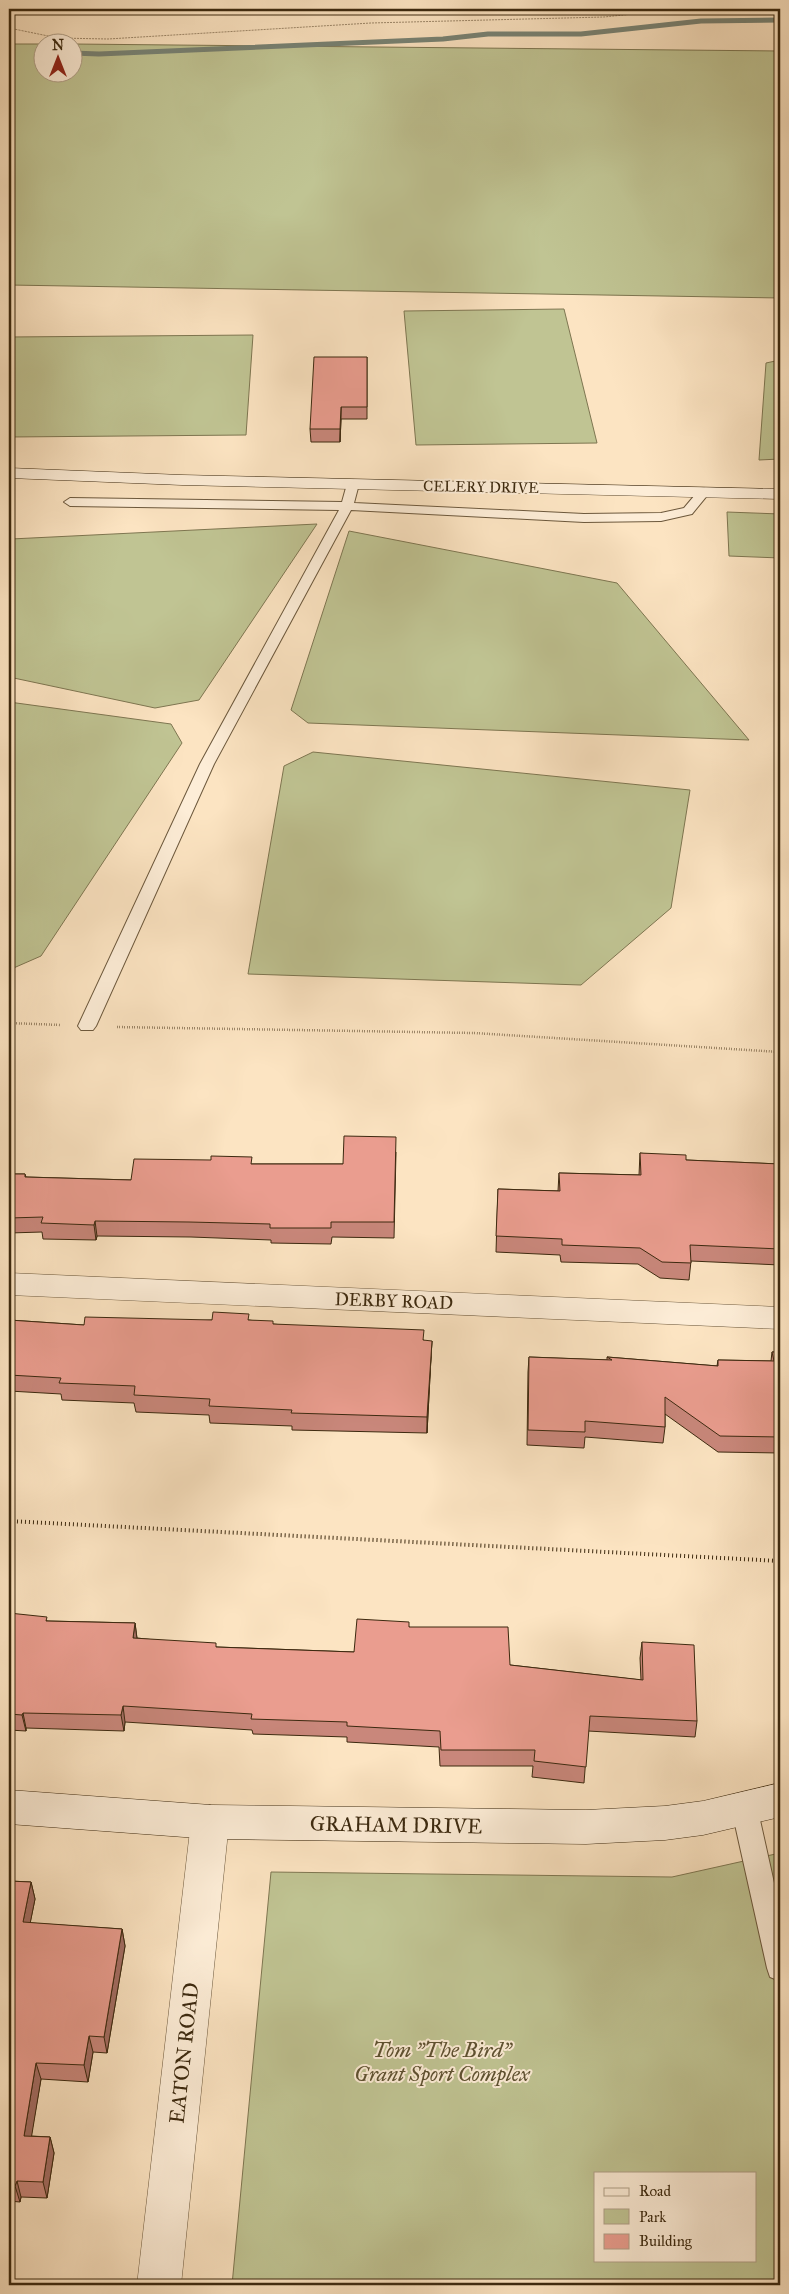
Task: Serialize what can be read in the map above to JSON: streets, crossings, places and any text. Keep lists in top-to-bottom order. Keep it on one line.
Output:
{"streets":{"street":["CELERY DRIVE","DERBY ROAD","GRAHAM DRIVE","EATON ROAD"]},"crossings":[["GRAHAM DRIVE","EATON ROAD"]],"parks":["Tom \"The Bird\" Grant Sport Complex"],"legend":["Road","Park","Building"],"north":"top"}
